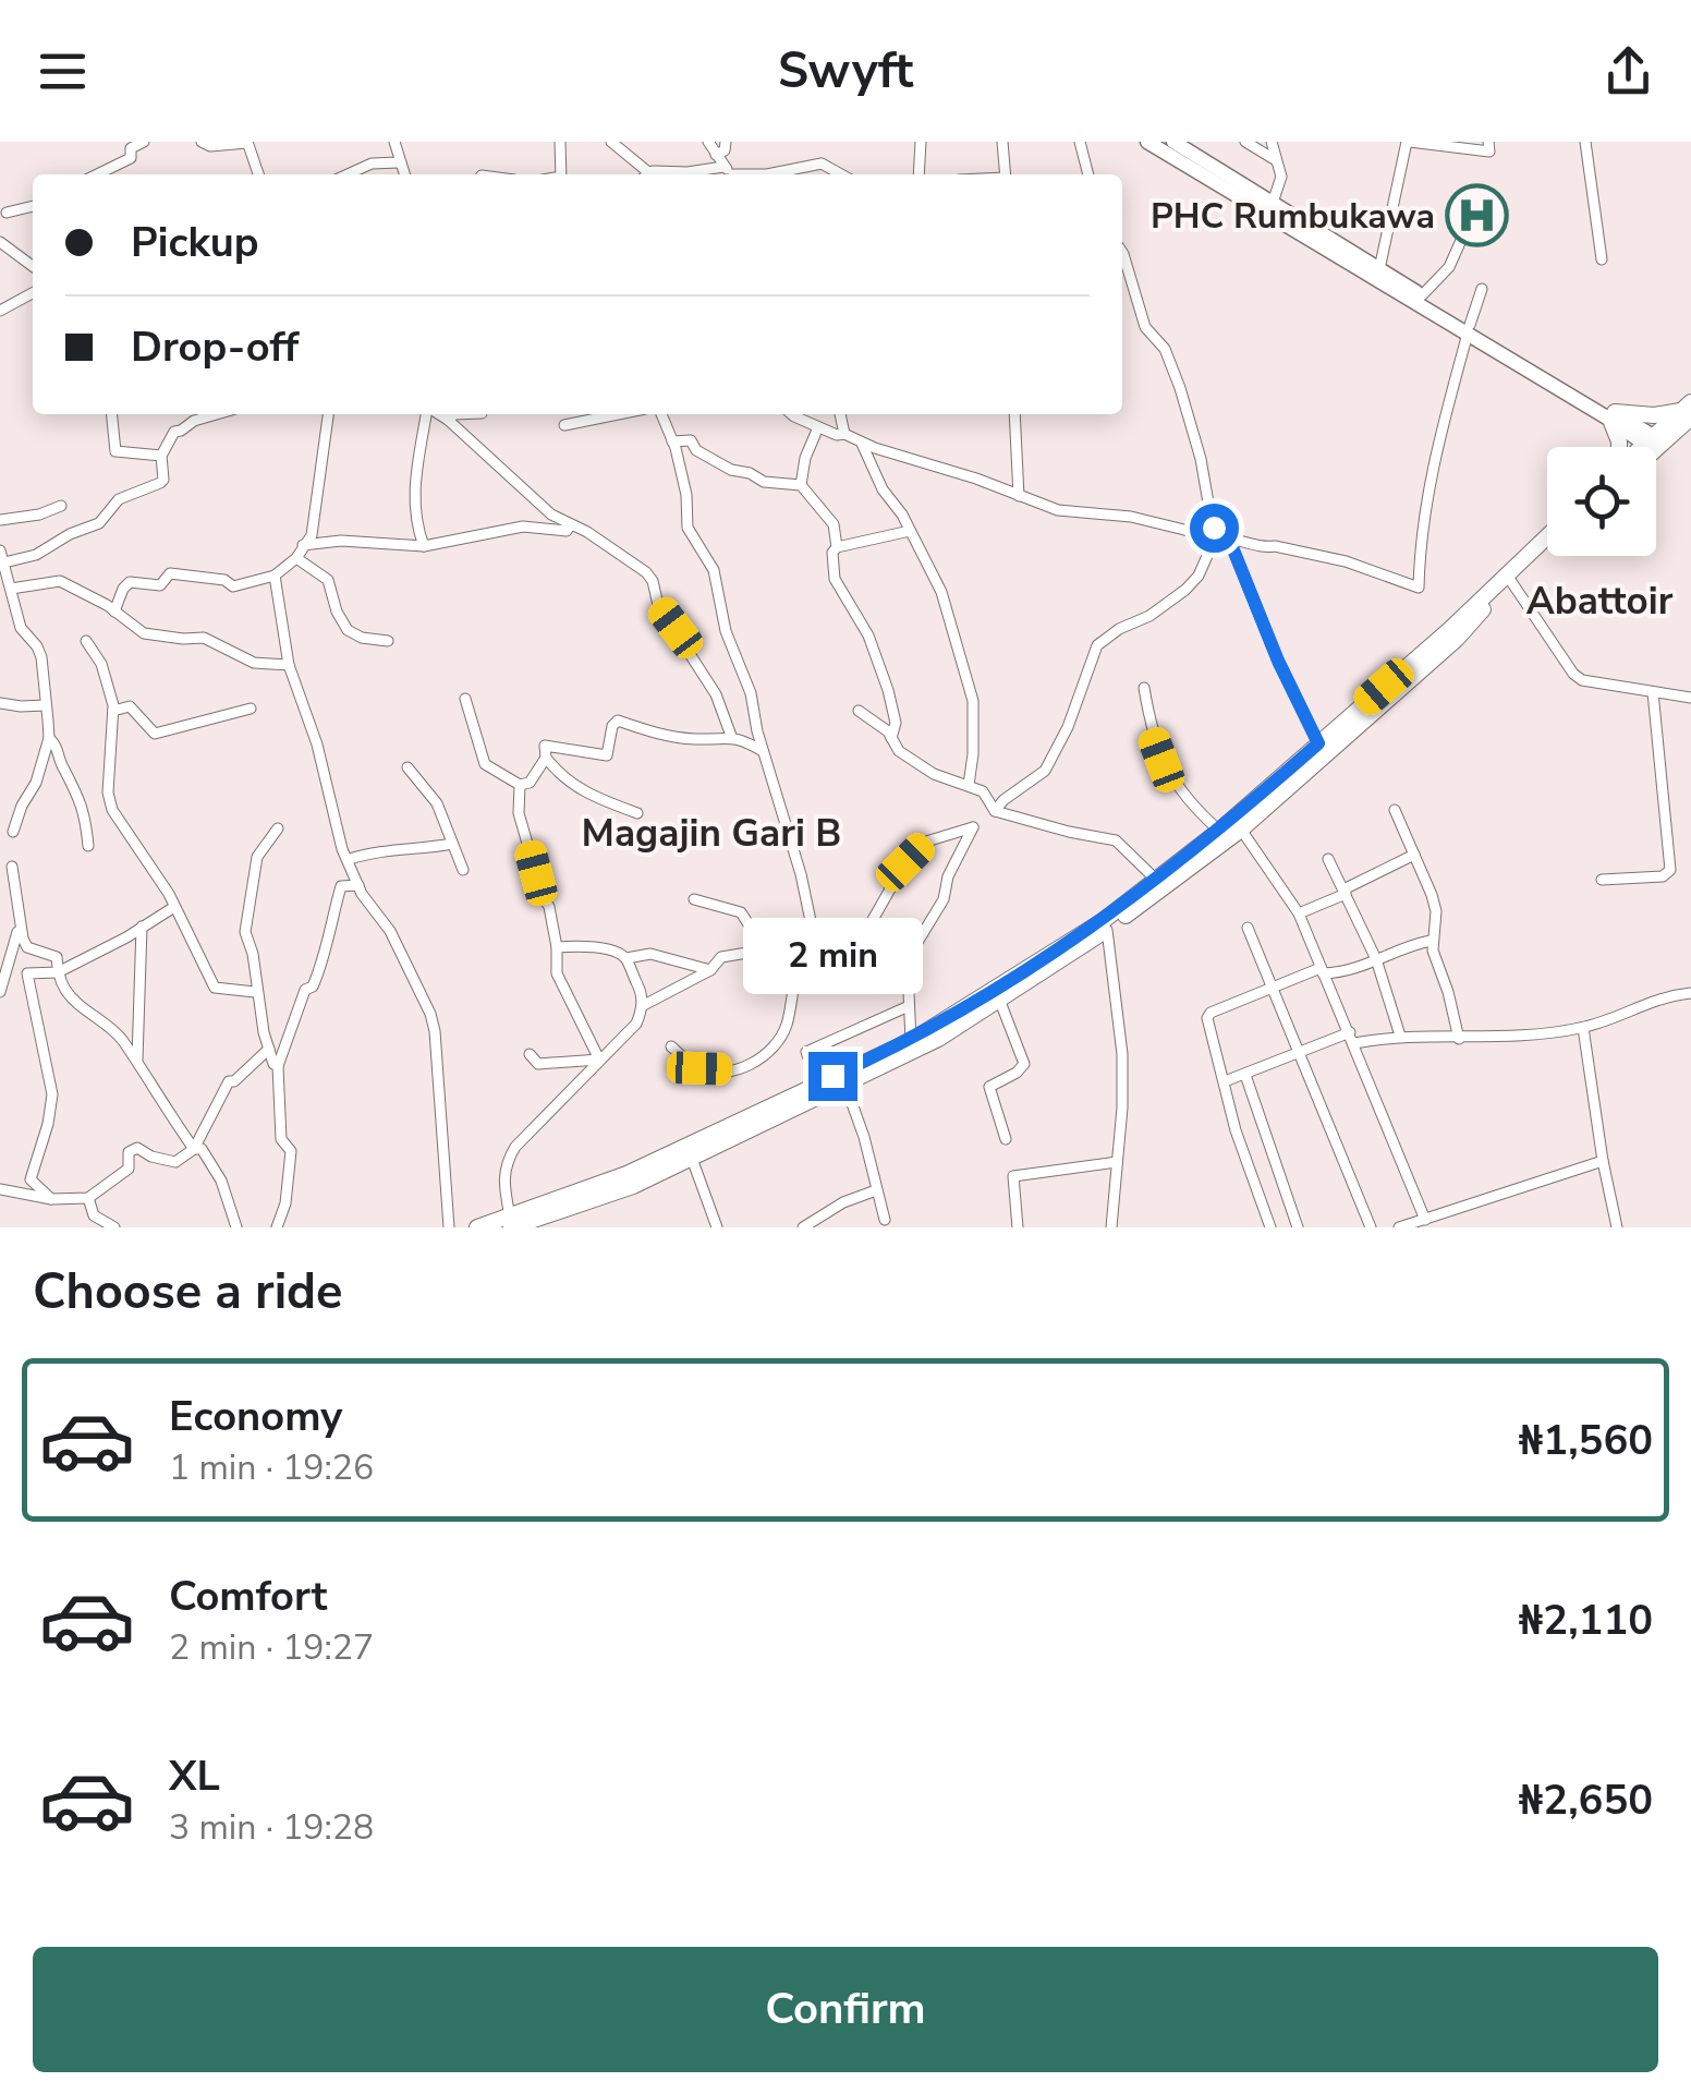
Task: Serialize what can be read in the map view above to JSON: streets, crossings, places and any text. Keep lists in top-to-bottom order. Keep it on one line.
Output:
{"districts":["Abattoir","Magajin Gari B"],"places":{"hospital":["PHC Rumbukawa"]},"page":{"header":"Swyft","banner":["Pickup","Drop-off"],"bubble":"2 min","heading":"Choose a ride","list":[{"name":"Economy","note":"1 min · 19:26","value":"₦1,560"},{"name":"Comfort","note":"2 min · 19:27","value":"₦2,110"},{"name":"XL","note":"3 min · 19:28","value":"₦2,650"}],"buttons":"Confirm"}}
